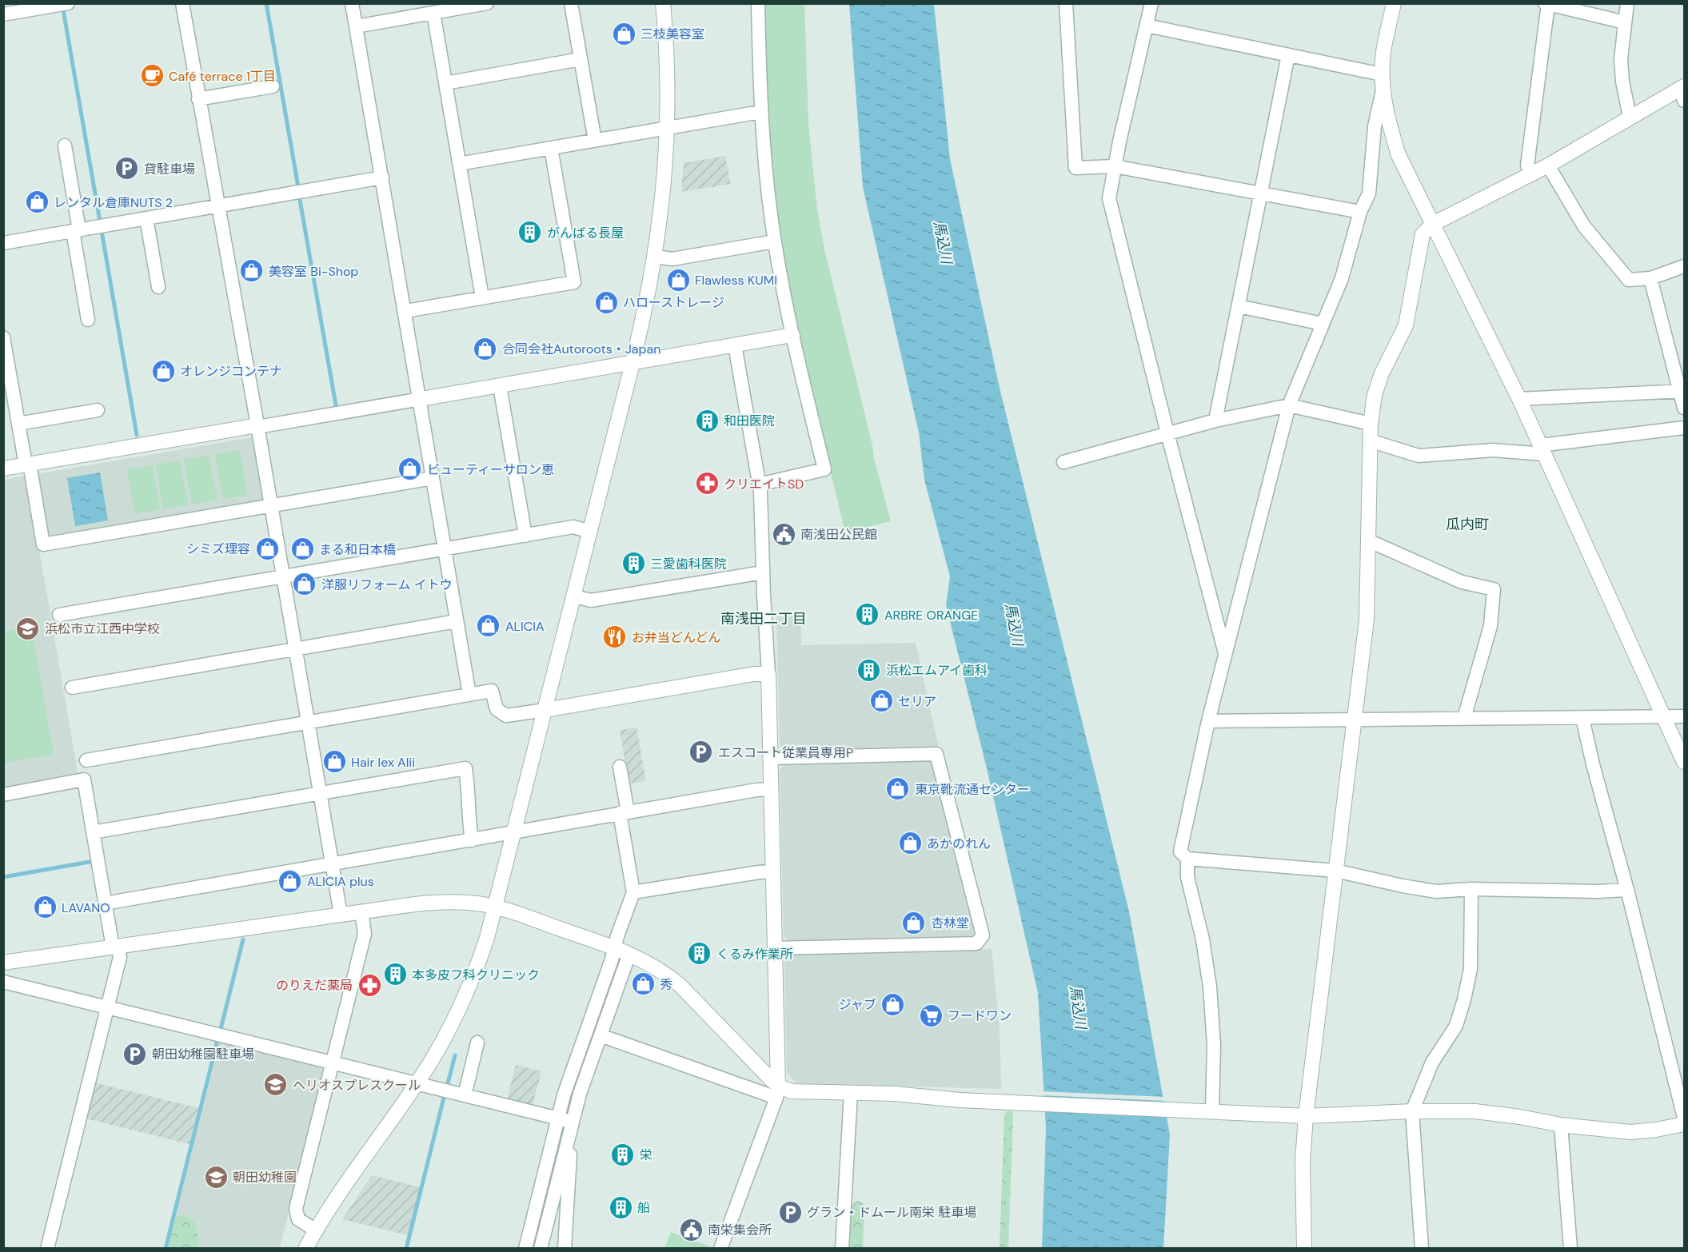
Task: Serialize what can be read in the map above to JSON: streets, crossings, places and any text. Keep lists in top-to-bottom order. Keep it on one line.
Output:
{"districts":["瓜内町","南浅田二丁目"],"water":["馬込川"],"places":{"shop":["三枝美容室","レンタル倉庫NUTS 2","美容室 Bi-Shop","Flawless KUMI","ハローストレージ","合同会社Autoroots・Japan","オレンジコンテナ","ビューティーサロン恵","シミズ理容","まる和日本橋","洋服リフォーム イトウ","ALICIA","セリア","Hair lex Alii","東京靴流通センター","あかのれん","ALICIA plus","LAVANO","杏林堂","秀","ジャブ"],"cafe":["Café terrace 1丁目"],"parking":["貸駐車場","エスコート従業員専用P","朝田幼稚園駐車場","グラン・ドムール南栄 駐車場"],"building":["がんばる長屋","和田医院","三愛歯科医院","ARBRE ORANGE","浜松エムアイ歯科","くるみ作業所","本多皮フ科クリニック","栄","船"],"pharmacy":["クリエイトSD","のりえだ薬局"],"public building":["南浅田公民館","南栄集会所"],"school or university":["浜松市立江西中学校","ヘリオスプレスクール","朝田幼稚園"],"restaurant":["お弁当どんどん"],"supermarket":["フードワン"]}}
